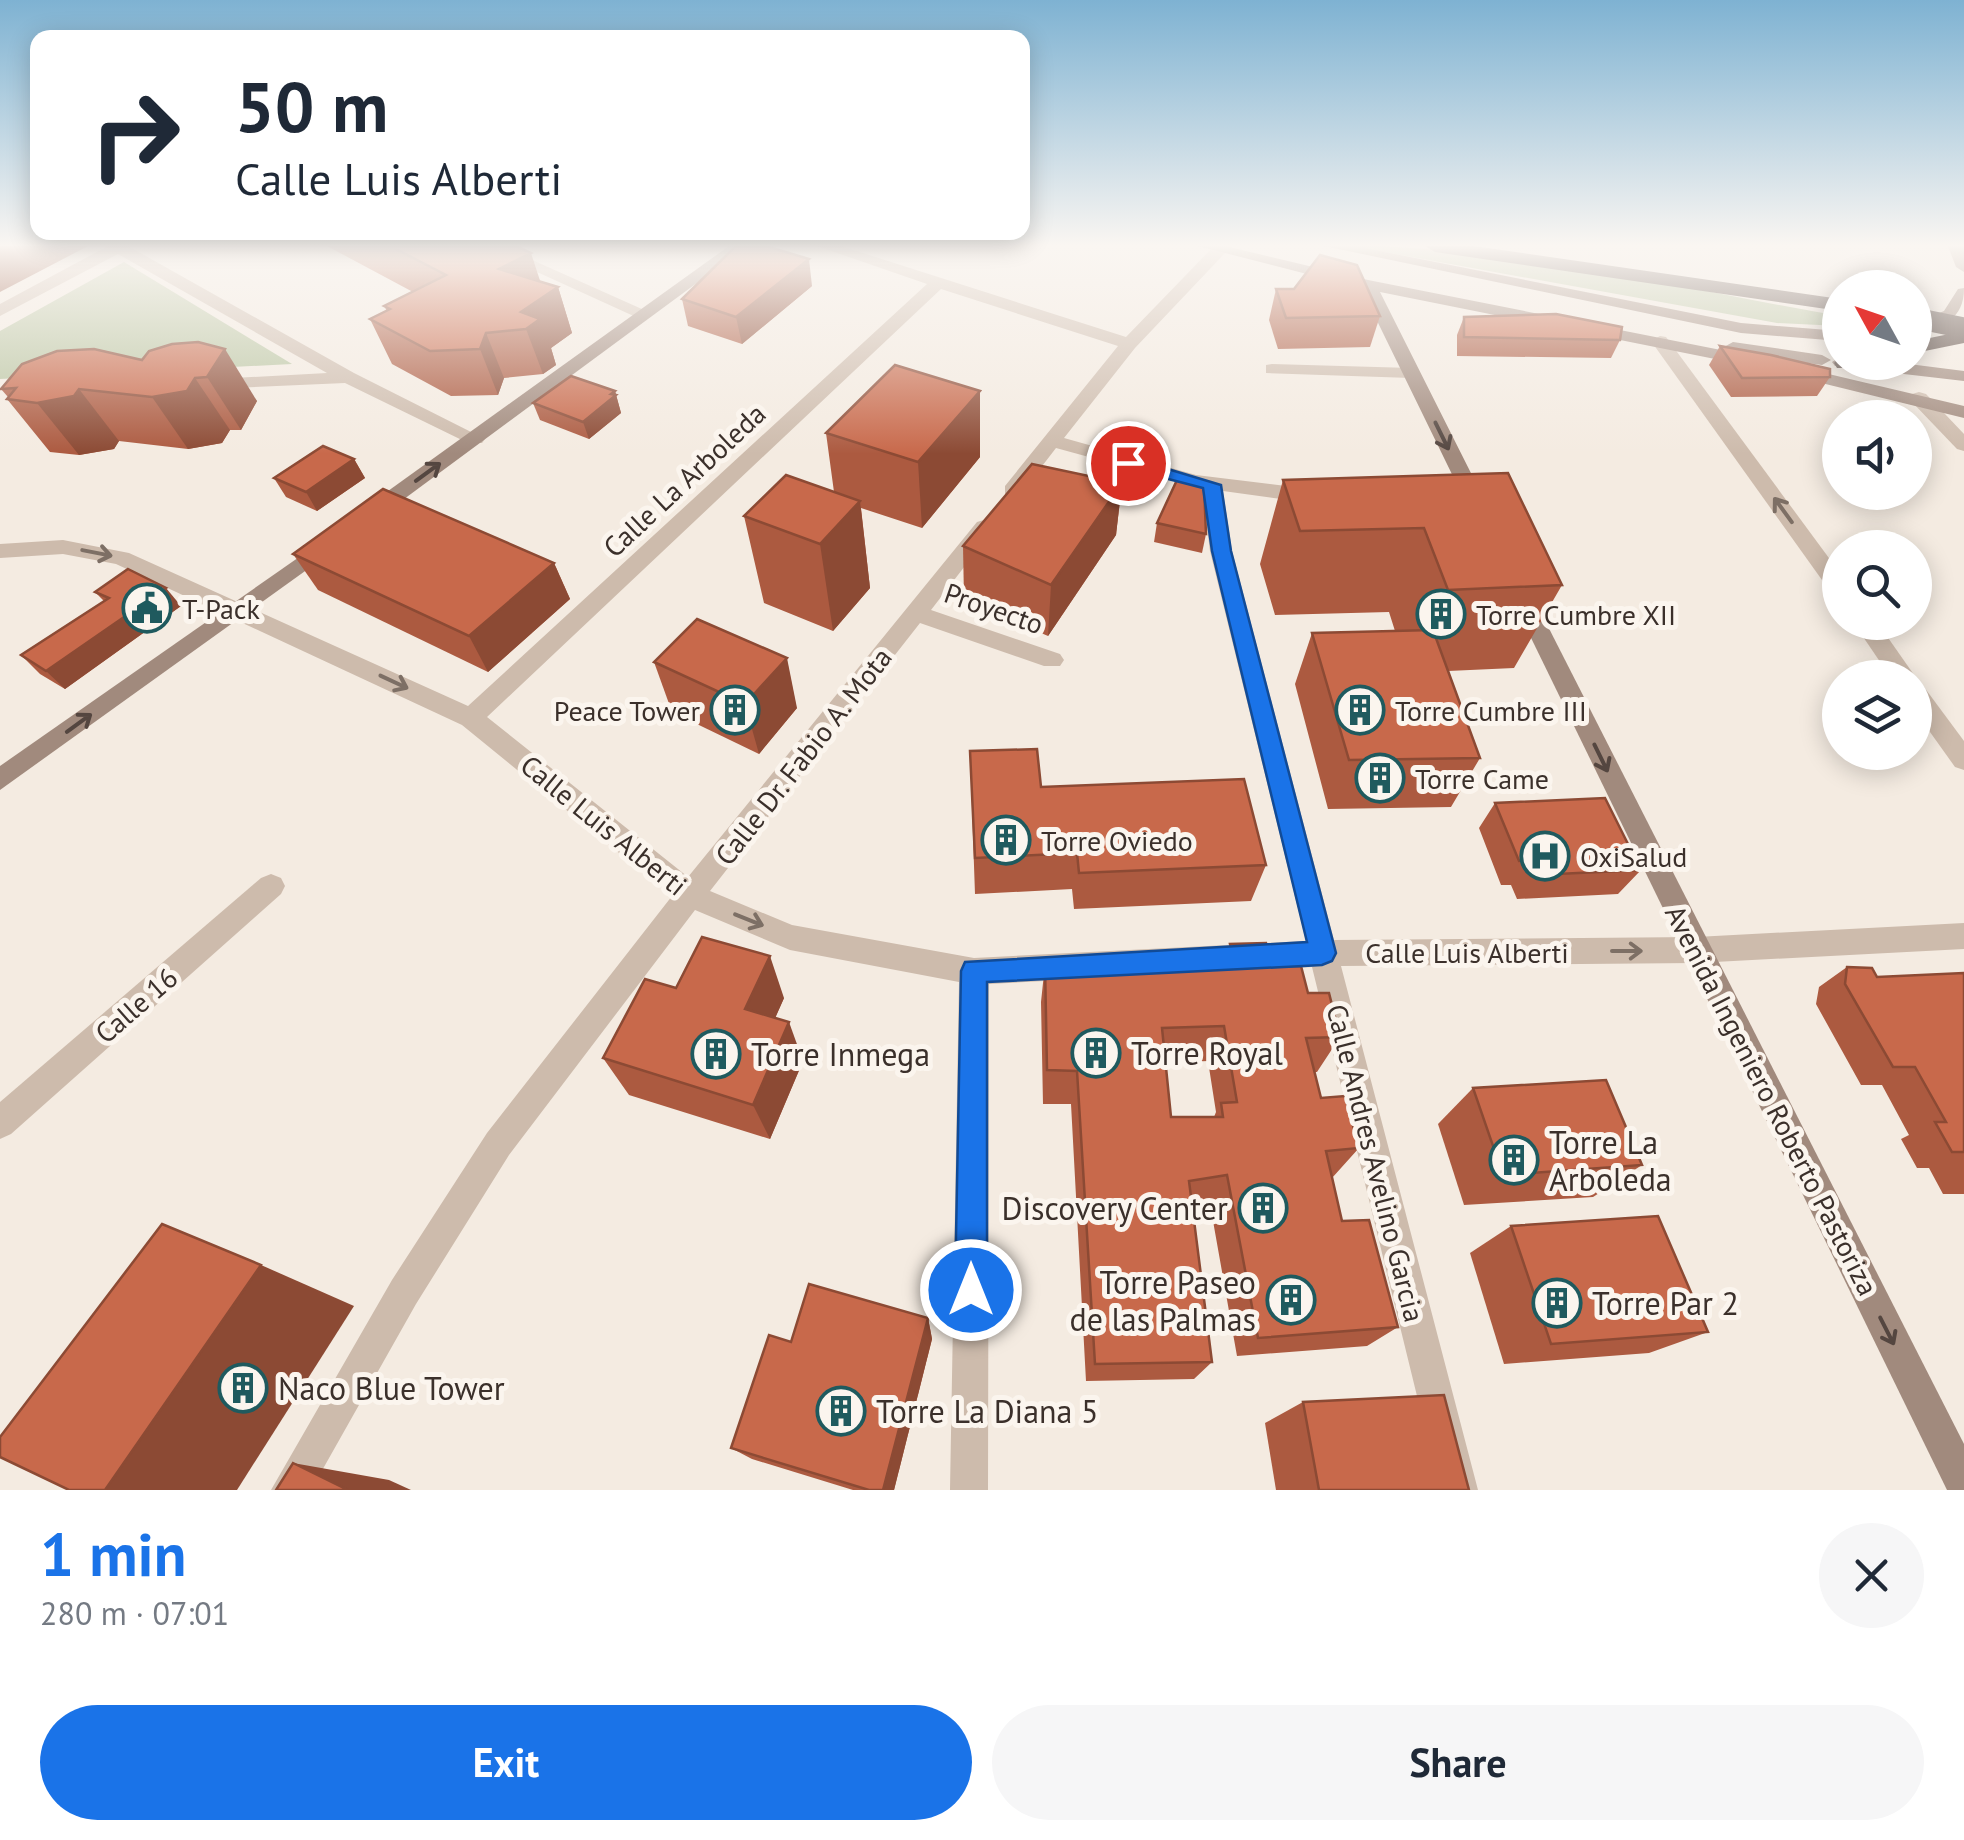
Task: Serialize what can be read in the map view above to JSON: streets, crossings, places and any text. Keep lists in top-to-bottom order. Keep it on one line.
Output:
{"streets":{"street":["Calle La Arboleda","Proyecto","Calle Dr. Fabio A. Mota","Calle Luis Alberti","Calle 16","Avenida Ingeniero Roberto Pastoriza","Calle Andres Avelino Garcia"]},"crossings":[["Calle La Arboleda","Calle Luis Alberti"],["Proyecto","Calle Dr. Fabio A. Mota"],["Calle Dr. Fabio A. Mota","Calle Luis Alberti"],["Calle Luis Alberti","Avenida Ingeniero Roberto Pastoriza"],["Calle Luis Alberti","Calle Andres Avelino Garcia"]],"one_way":["Calle Luis Alberti","Avenida Ingeniero Roberto Pastoriza"],"places":{"public building":["T-Pack"],"building":["Torre Cumbre XII","Peace Tower","Torre Cumbre III","Torre Came","Torre Oviedo","Torre Royal","Torre Inmega","Torre La Arboleda","Discovery Center","Torre Paseo de las Palmas","Torre Par 2","Naco Blue Tower","Torre La Diana 5"],"hospital":["OxiSalud"]},"north":"top left","page":{"turn":["50 m","Calle Luis Alberti"],"heading":["1 min","280 m · 07:01"],"buttons":["Exit","Share"]}}
